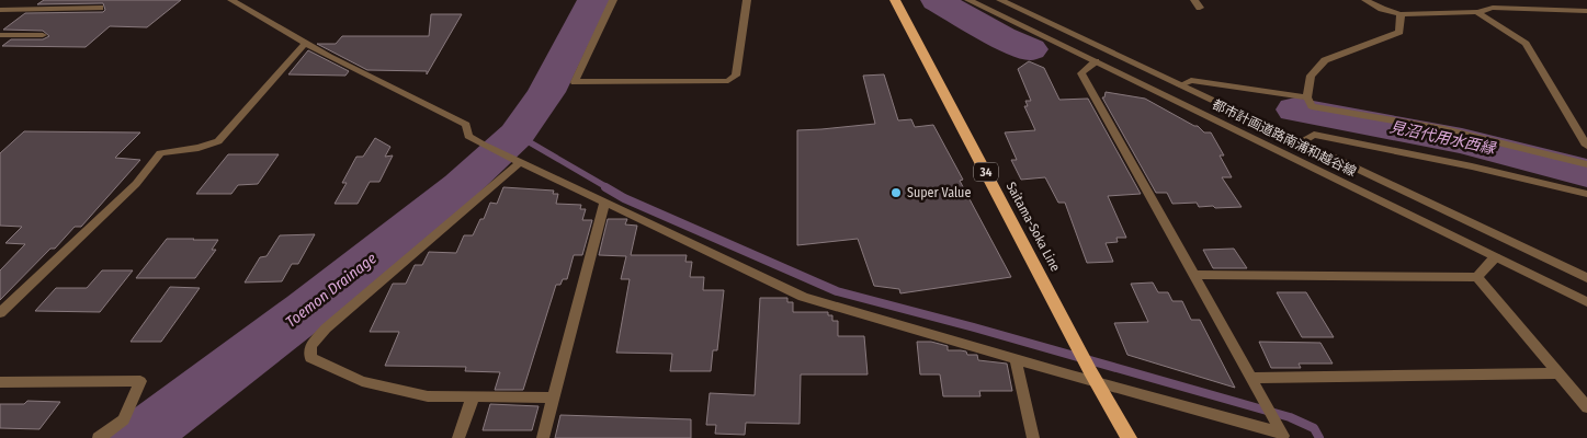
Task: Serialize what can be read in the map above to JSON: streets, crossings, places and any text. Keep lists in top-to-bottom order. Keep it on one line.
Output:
{"streets":{"main road":["34","Saitama-Soka Line"],"street":["都市計画道路南浦和越谷線"]},"water":["見沼代用水西縁","Toemon Drainage"],"places":["Super Value"]}
